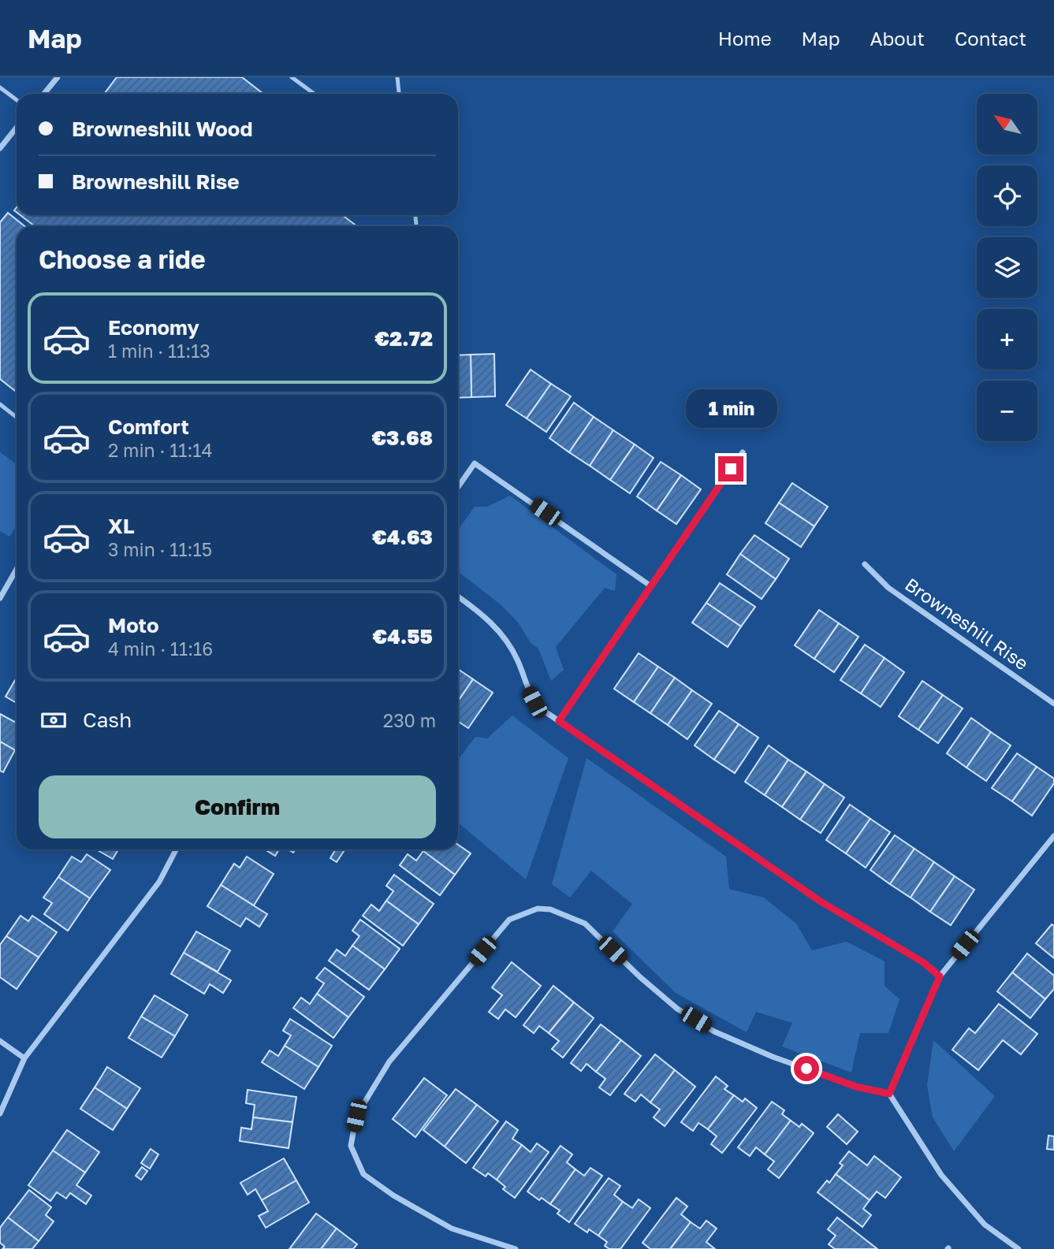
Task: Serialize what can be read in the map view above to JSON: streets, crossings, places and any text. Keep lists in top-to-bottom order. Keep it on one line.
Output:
{"streets":{"street":["Browneshill Rise"]},"north":"top left","page":{"header":"Map","nav":["Home","Map","About","Contact"],"map_buttons":["+","−"],"banner":["Browneshill Wood","Browneshill Rise"],"heading":"Choose a ride","list":[{"name":"Economy","note":"1 min · 11:13","value":"€2.72"},{"name":"Comfort","note":"2 min · 11:14","value":"€3.68"},{"name":"XL","note":"3 min · 11:15","value":"€4.63"},{"name":"Moto","note":"4 min · 11:16","value":"€4.55"}],"bubble":"1 min","pay":["Cash","230 m"],"buttons":"Confirm"}}
